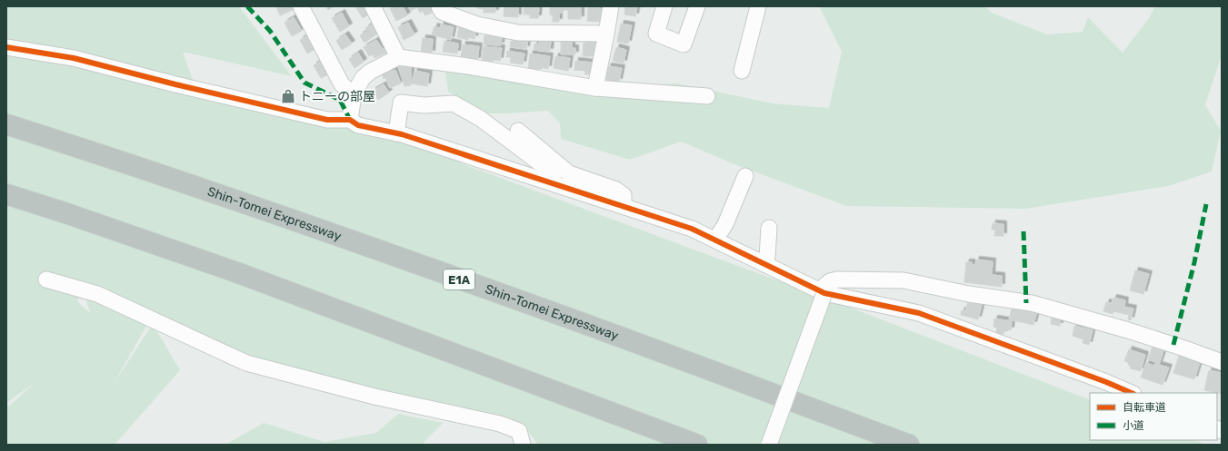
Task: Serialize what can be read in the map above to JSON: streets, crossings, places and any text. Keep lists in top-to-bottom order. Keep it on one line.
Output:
{"streets":{"highway":["Shin-Tomei Expressway","E1A"]},"places":{"shop":["トニーの部屋"]},"legend":["自転車道","小道"]}
